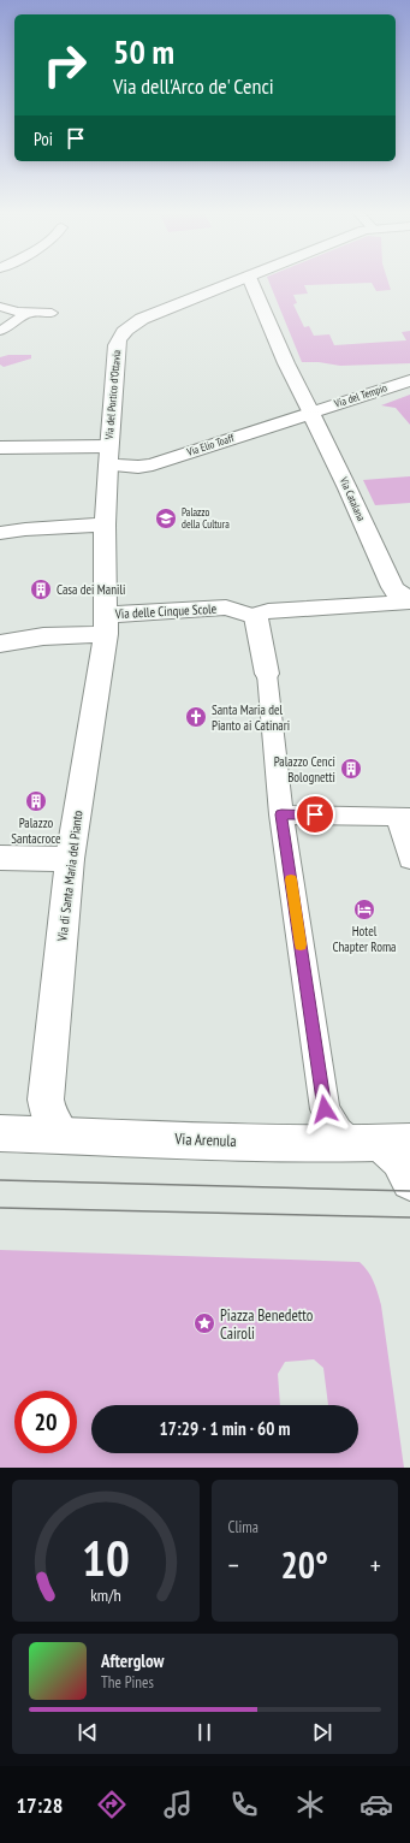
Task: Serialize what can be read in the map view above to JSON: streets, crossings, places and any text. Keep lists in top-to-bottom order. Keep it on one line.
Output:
{"streets":{"street":["Via del Portico d'Ottavia","Via del Tempio","Via Elio Toaff","Via Catalana","Via delle Cinque Scole","Via di Santa Maria del Pianto","Via Arenula"]},"crossings":[["Via del Portico d'Ottavia","Via Elio Toaff"],["Via del Portico d'Ottavia","Via delle Cinque Scole"],["Via del Portico d'Ottavia","Via di Santa Maria del Pianto"],["Via del Tempio","Via Elio Toaff"],["Via del Tempio","Via Catalana"],["Via Elio Toaff","Via Catalana"],["Via delle Cinque Scole","Via di Santa Maria del Pianto"],["Via di Santa Maria del Pianto","Via Arenula"]],"places":{"school or university":["Palazzo della Cultura"],"building":["Casa dei Manili","Palazzo Cenci Bolognetti","Palazzo Santacroce"],"church":["Santa Maria del Pianto ai Catinari"],"hotel":["Hotel Chapter Roma"],"place":["Piazza Benedetto Cairoli"]},"page":{"turn":["50 m","Via dell'Arco de' Cenci"],"then":"Poi","limit":"20","trip":"17:29 · 1 min · 60 m","tile":"Clima","heat":["−","20°","+"],"song":["Afterglow","The Pines"],"tabs":"17:28","gauge":["10","km/h"]}}
